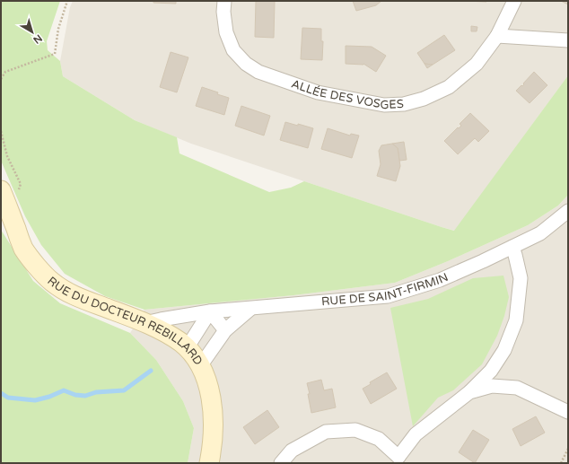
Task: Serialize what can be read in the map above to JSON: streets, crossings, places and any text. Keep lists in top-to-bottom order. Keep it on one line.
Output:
{"streets":{"main road":["RUE DU DOCTEUR REBILLARD"],"street":["ALLÉE DES VOSGES","RUE DE SAINT-FIRMIN"]},"crossings":[["RUE DE SAINT-FIRMIN","RUE DU DOCTEUR REBILLARD"]],"north":"bottom right"}
